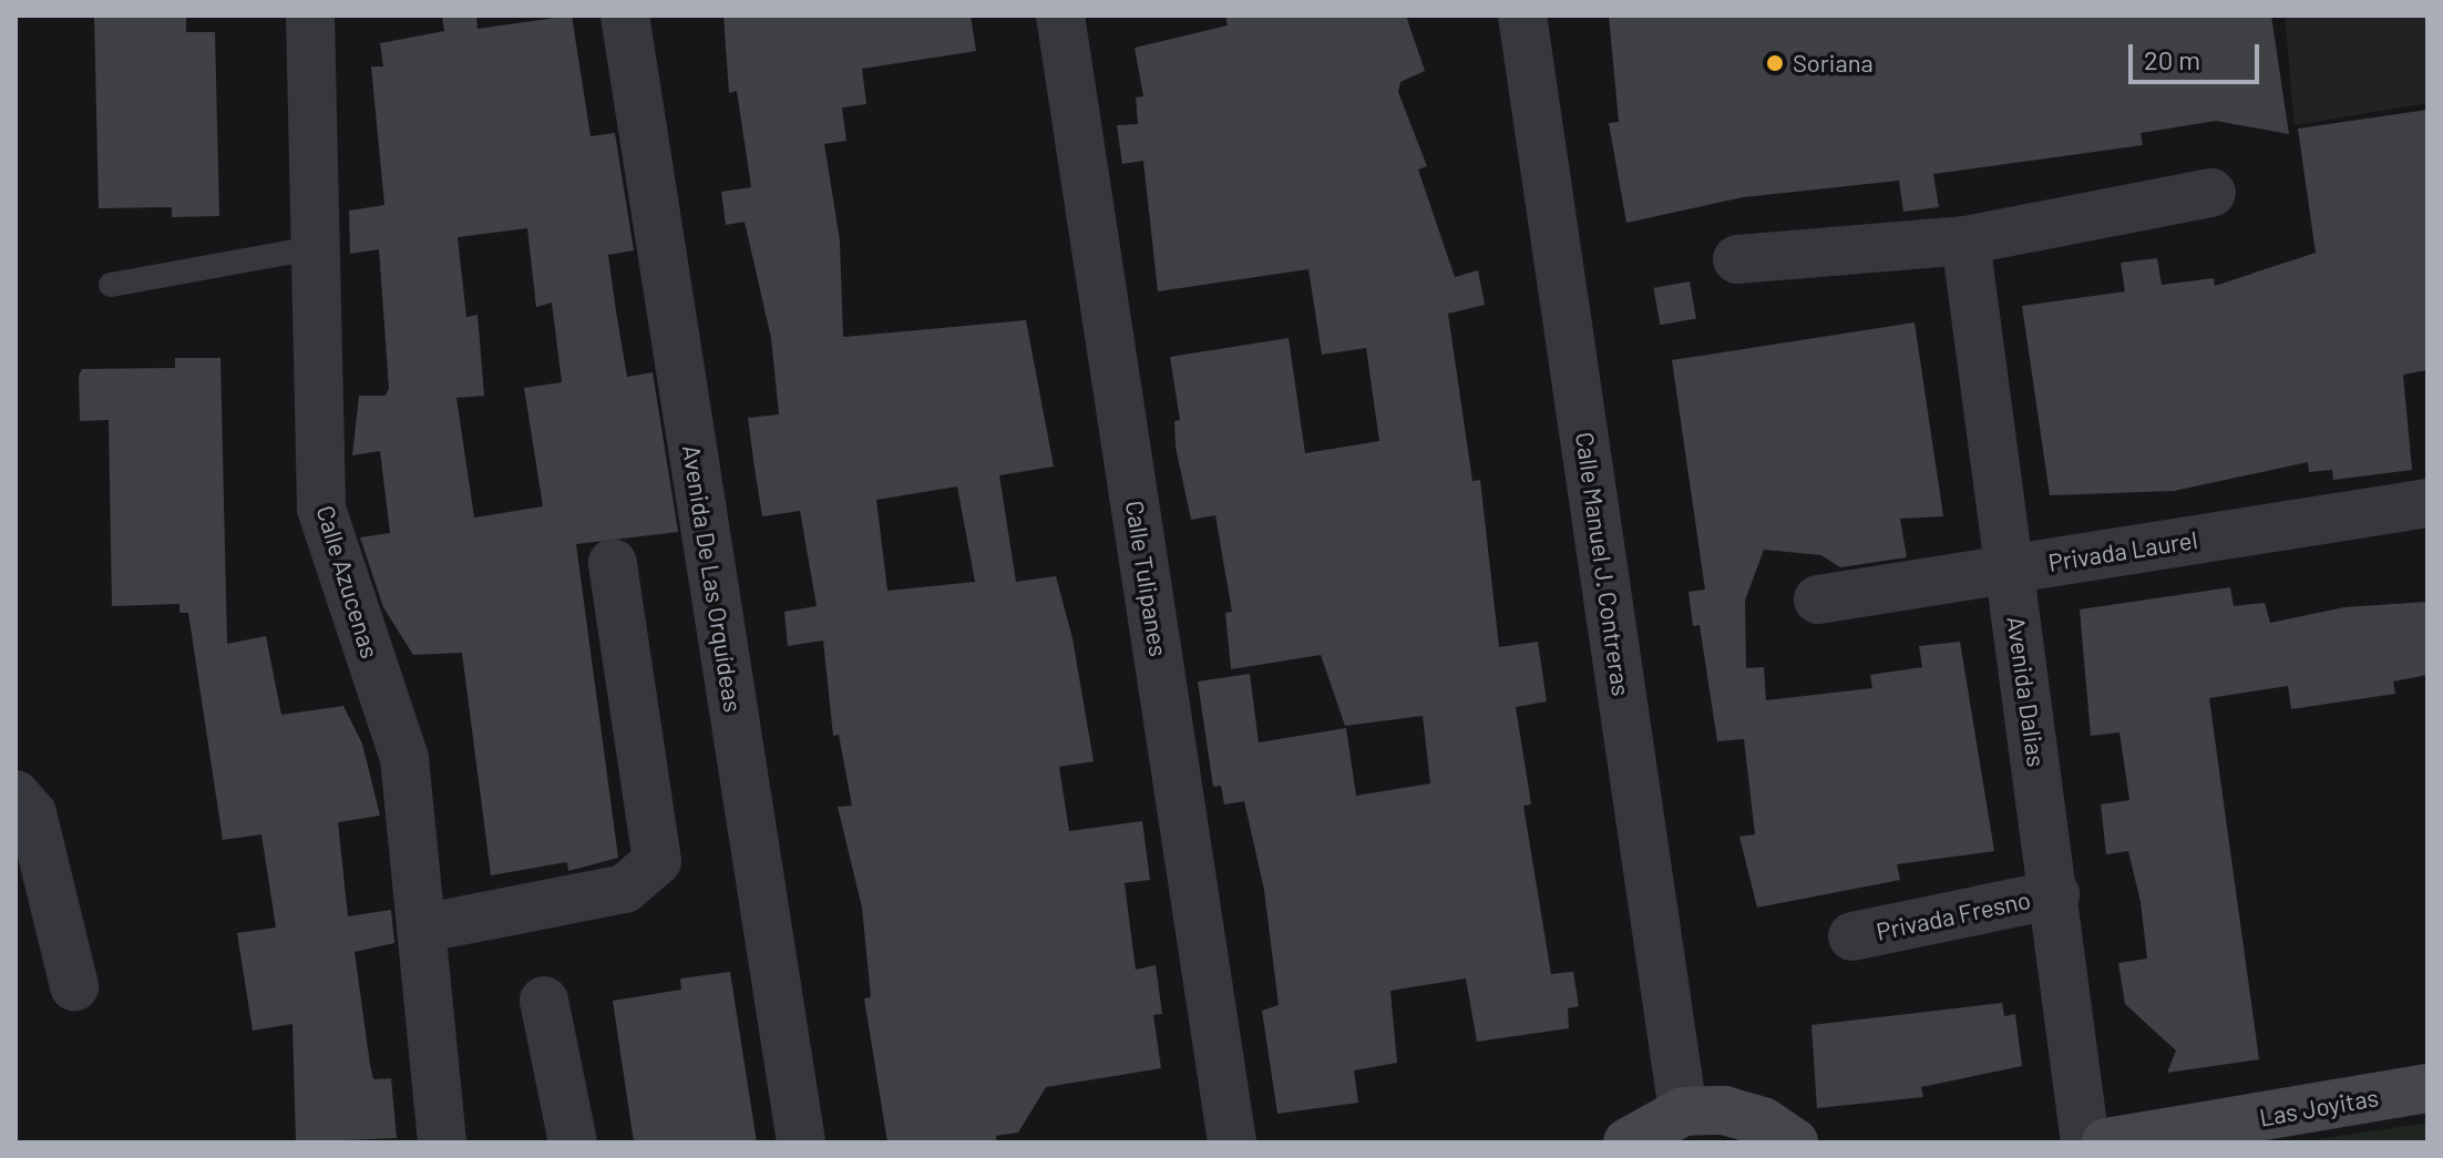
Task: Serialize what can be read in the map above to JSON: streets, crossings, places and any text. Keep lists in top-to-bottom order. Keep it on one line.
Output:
{"streets":{"main road":["Las Joyitas"],"street":["Privada Laurel","Calle Manuel J. Contreras","Avenida De Las Orquídeas","Calle Tulipanes","Calle Azucenas","Avenida Dalias","Privada Fresno"]},"crossings":[["Privada Laurel","Avenida Dalias"],["Avenida Dalias","Privada Fresno"]],"places":["Soriana"],"scale_bar":"20 m"}
